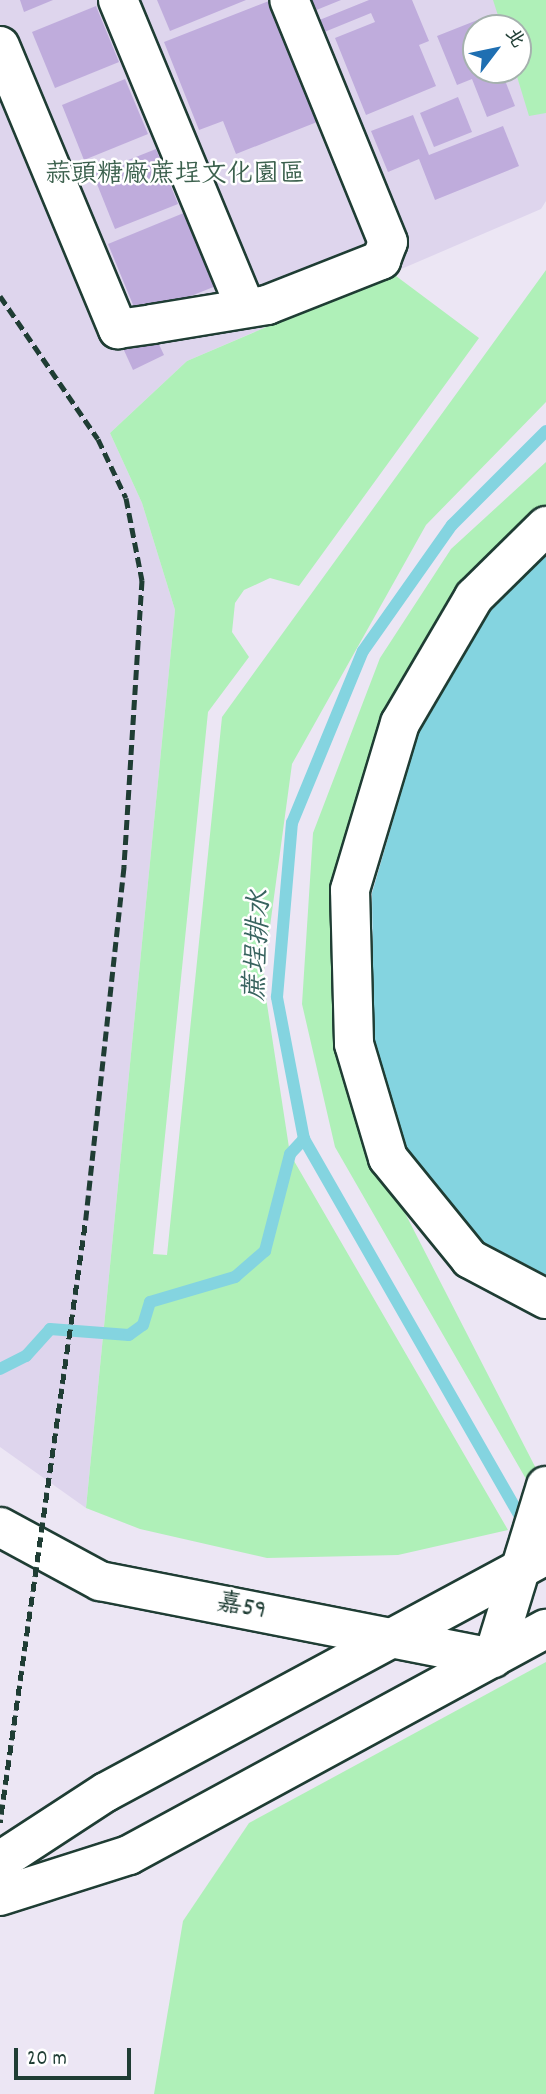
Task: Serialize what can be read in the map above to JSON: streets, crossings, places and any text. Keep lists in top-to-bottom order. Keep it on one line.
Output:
{"streets":{"street":["嘉59"]},"water":["蔗埕排水"],"parks":["蒜頭糖廠蔗埕文化園區"],"scale_bar":"20 m","north":"top right"}
